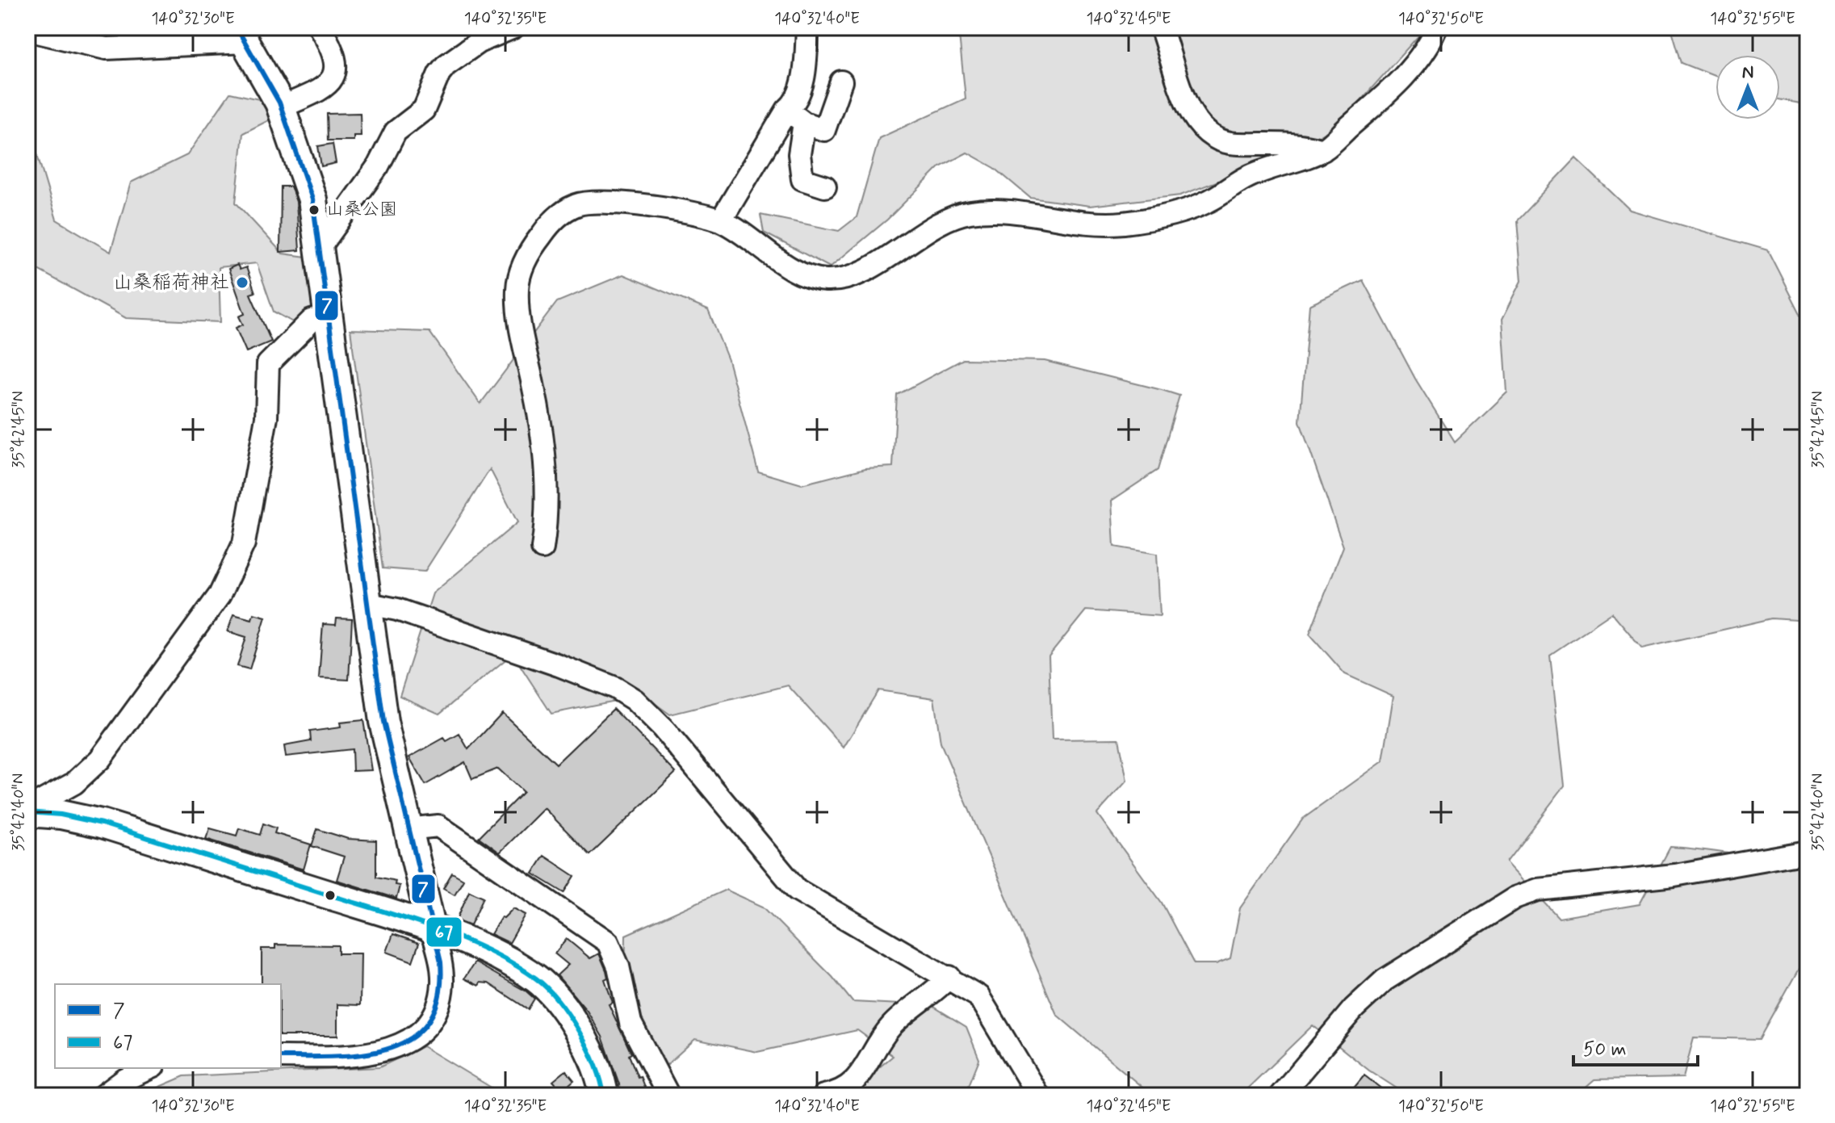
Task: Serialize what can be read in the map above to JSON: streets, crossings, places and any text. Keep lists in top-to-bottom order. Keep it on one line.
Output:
{"places":["山桑公園","山桑稲荷神社"],"lines":["transit line 7","transit line 67"],"legend":["7","67"],"scale_bar":"50 m","north":"top","coordinates":["140°32'30\"E","140°32'35\"E","140°32'40\"E","140°32'45\"E","140°32'50\"E","140°32'55\"E","35°42'45\"N","35°42'40\"N"]}
